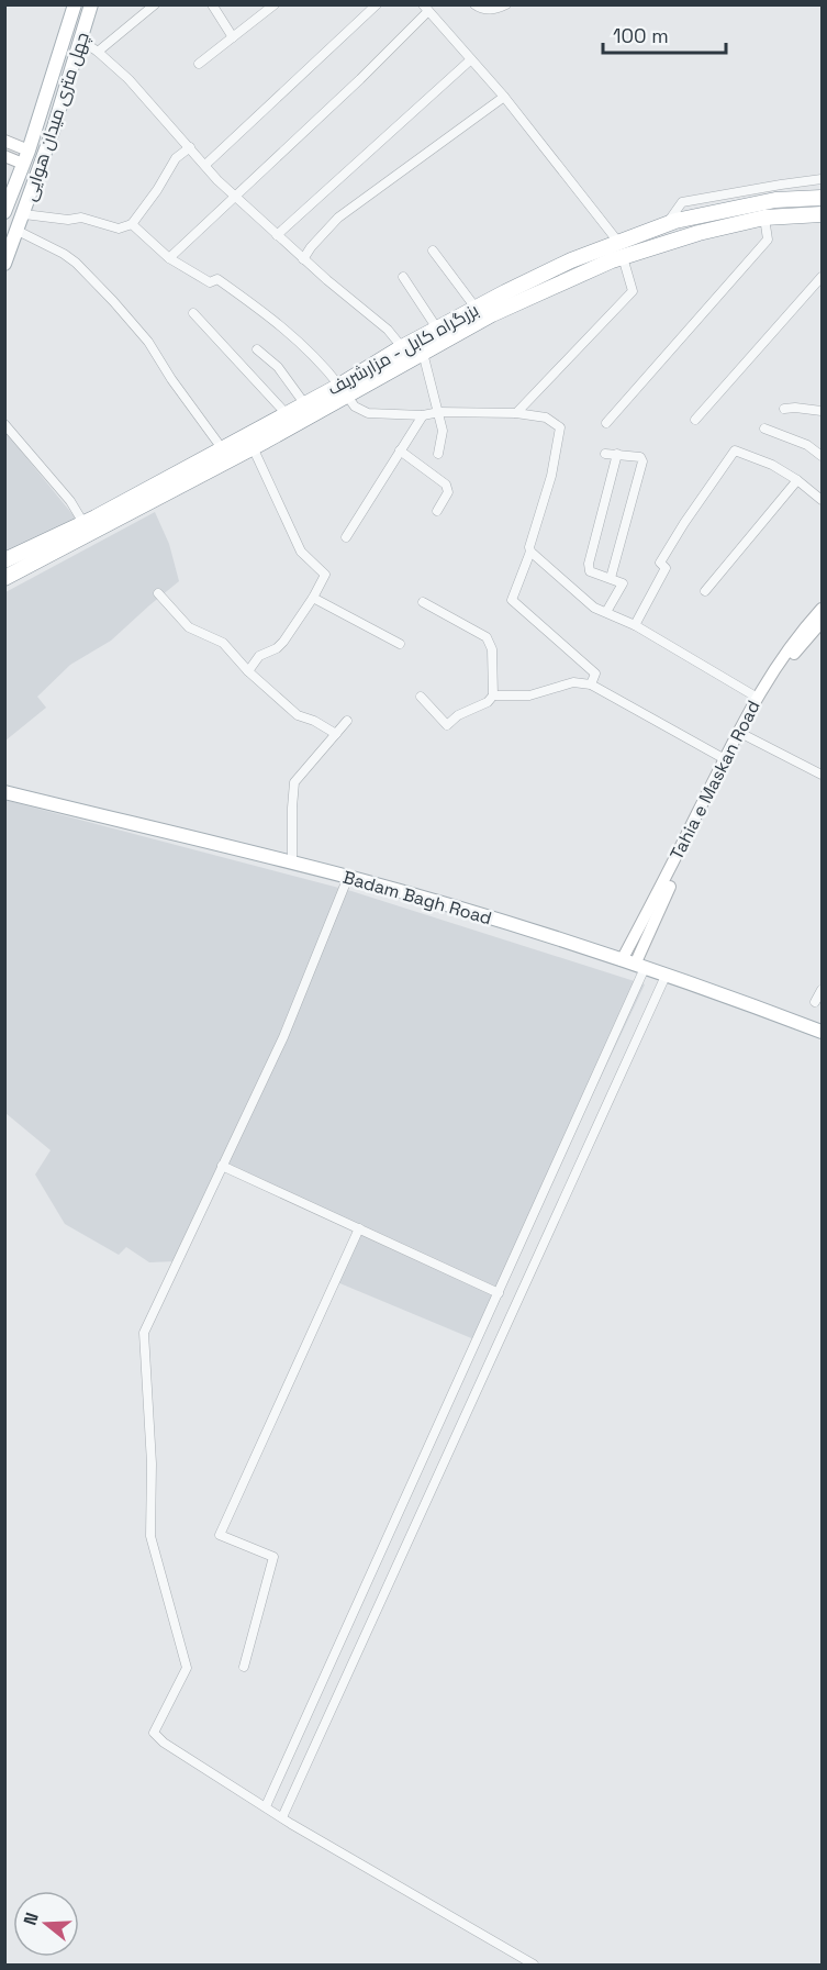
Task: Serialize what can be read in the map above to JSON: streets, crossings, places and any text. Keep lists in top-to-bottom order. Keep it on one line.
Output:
{"streets":{"highway":["بزرگراه کابل - مزارشریف"],"main road":["چهل متری میدان هوایی","Tahia e Maskan Road","Badam Bagh Road"]},"crossings":[["Tahia e Maskan Road","Badam Bagh Road"]],"scale_bar":"100 m","north":"left"}
